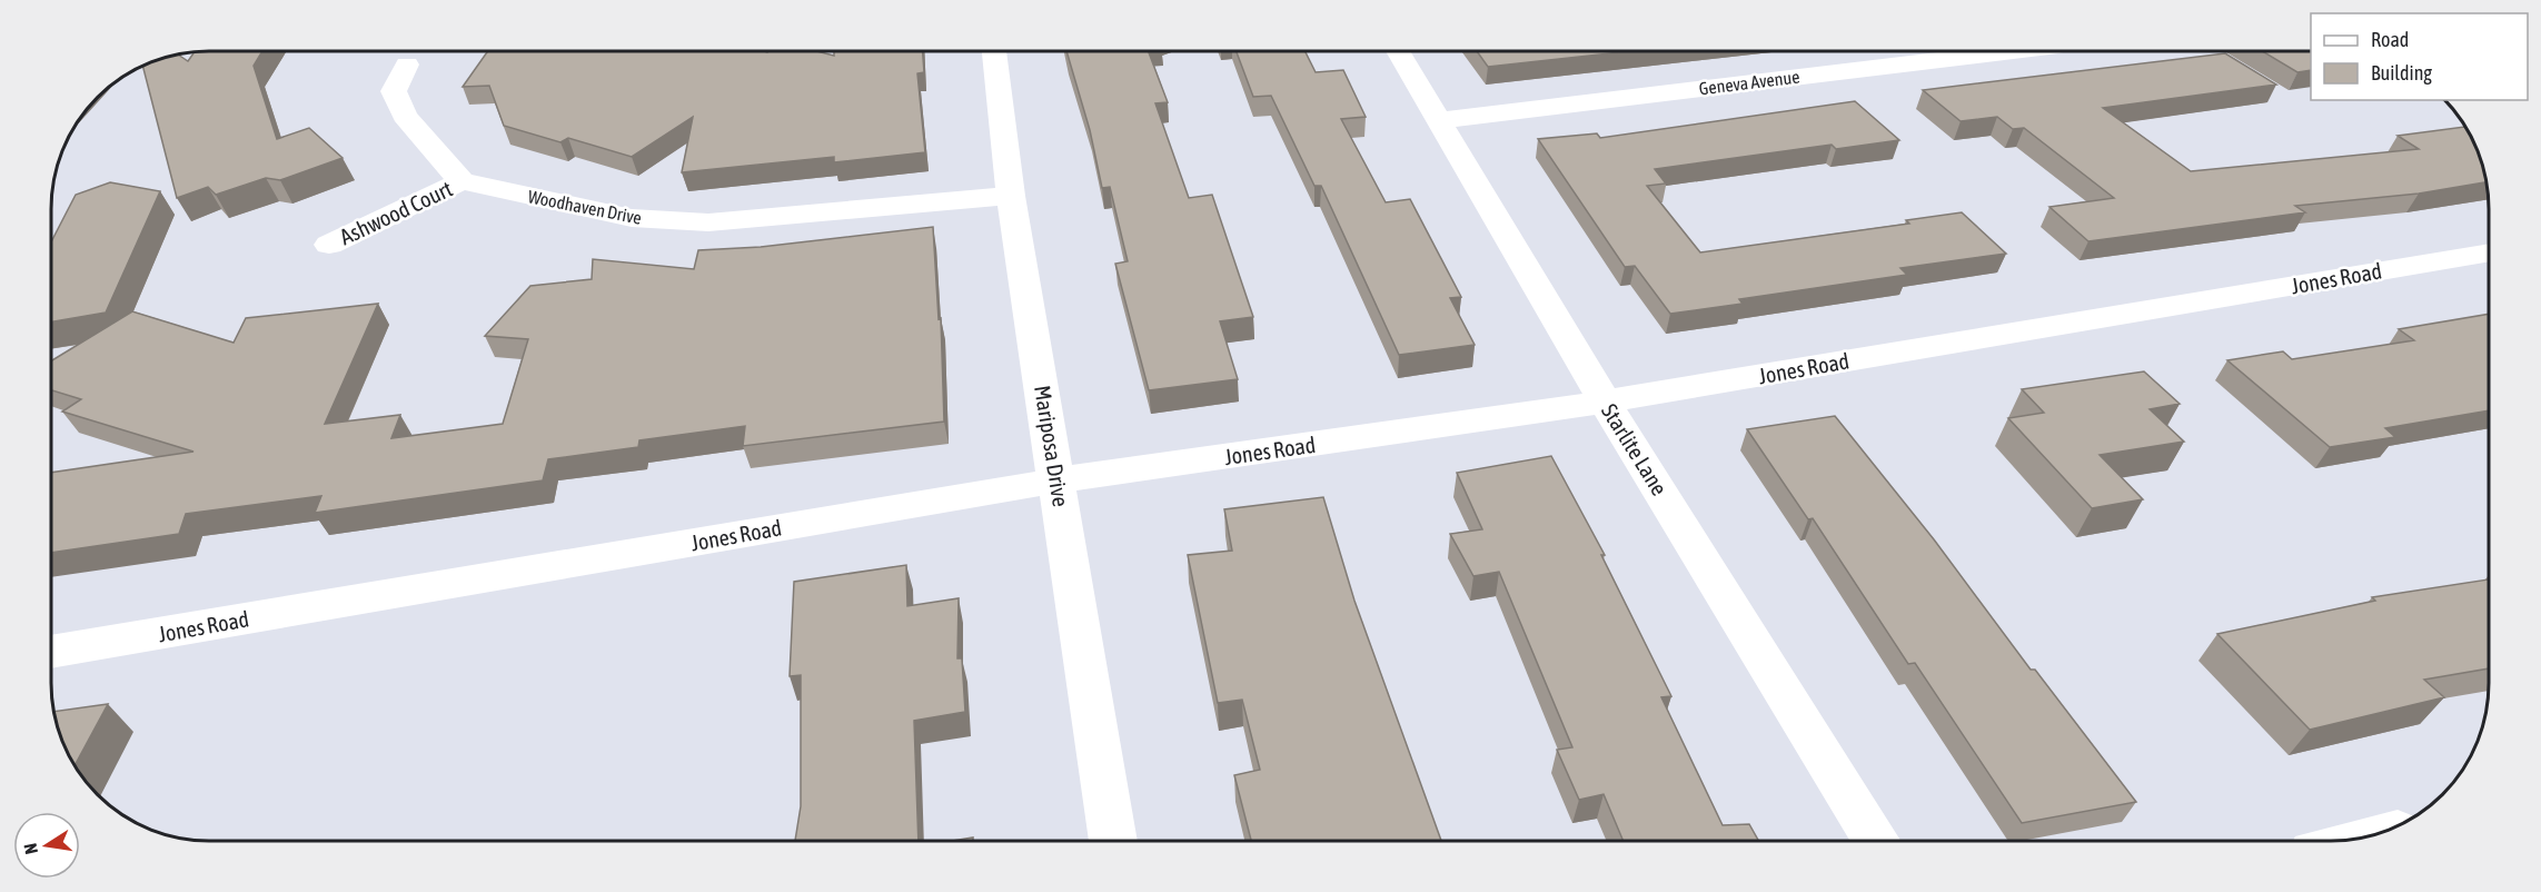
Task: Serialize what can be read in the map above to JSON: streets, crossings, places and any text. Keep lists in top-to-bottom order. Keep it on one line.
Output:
{"streets":{"street":["Geneva Avenue","Woodhaven Drive","Ashwood Court","Jones Road","Mariposa Drive","Starlite Lane"]},"crossings":[["Geneva Avenue","Starlite Lane"],["Woodhaven Drive","Ashwood Court"],["Woodhaven Drive","Mariposa Drive"],["Jones Road","Mariposa Drive"],["Jones Road","Starlite Lane"]],"legend":["Road","Building"],"north":"left"}
